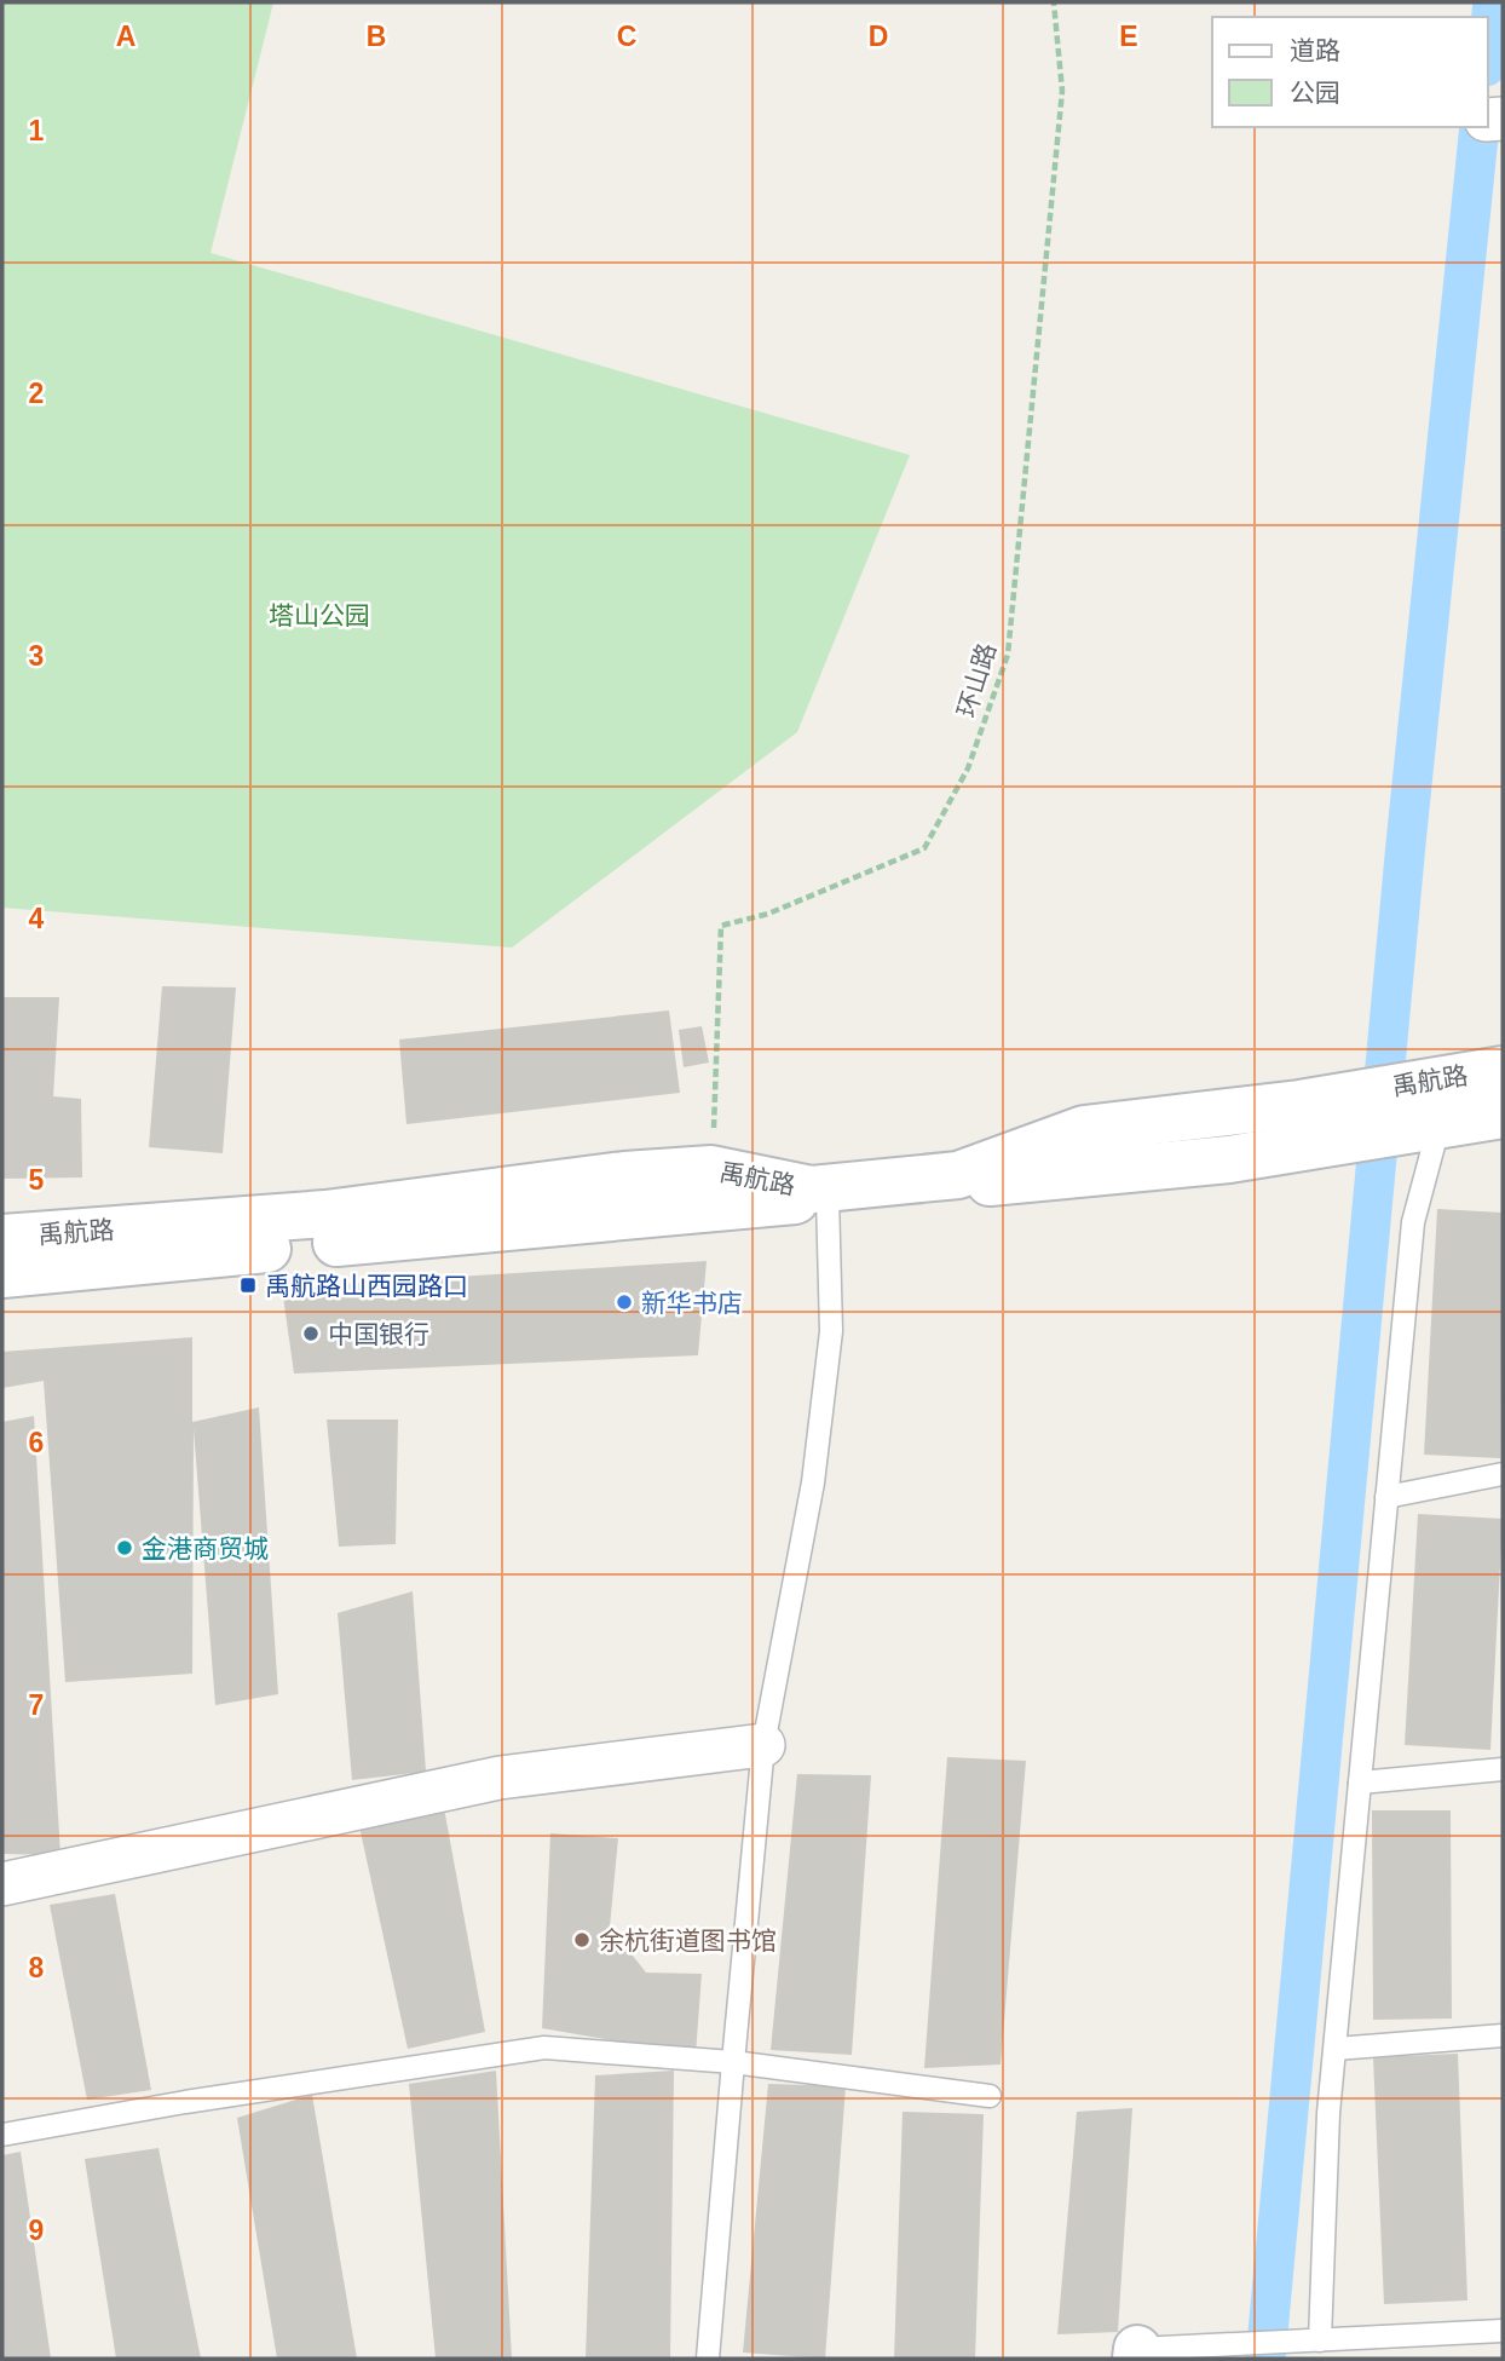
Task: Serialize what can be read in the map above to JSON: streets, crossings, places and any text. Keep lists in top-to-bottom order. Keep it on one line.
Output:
{"streets":{"main road":["禹航路"],"path":["环山路"]},"crossings":[["环山路","禹航路"]],"parks":["塔山公园"],"places":{"transit":["禹航路山西园路口"],"other":["新华书店","中国银行","金港商贸城","余杭街道图书馆"]},"legend":["道路","公园"],"grid":{"columns":["A","B","C","D","E"],"rows":["1","2","3","4","5","6","7","8","9"]}}
